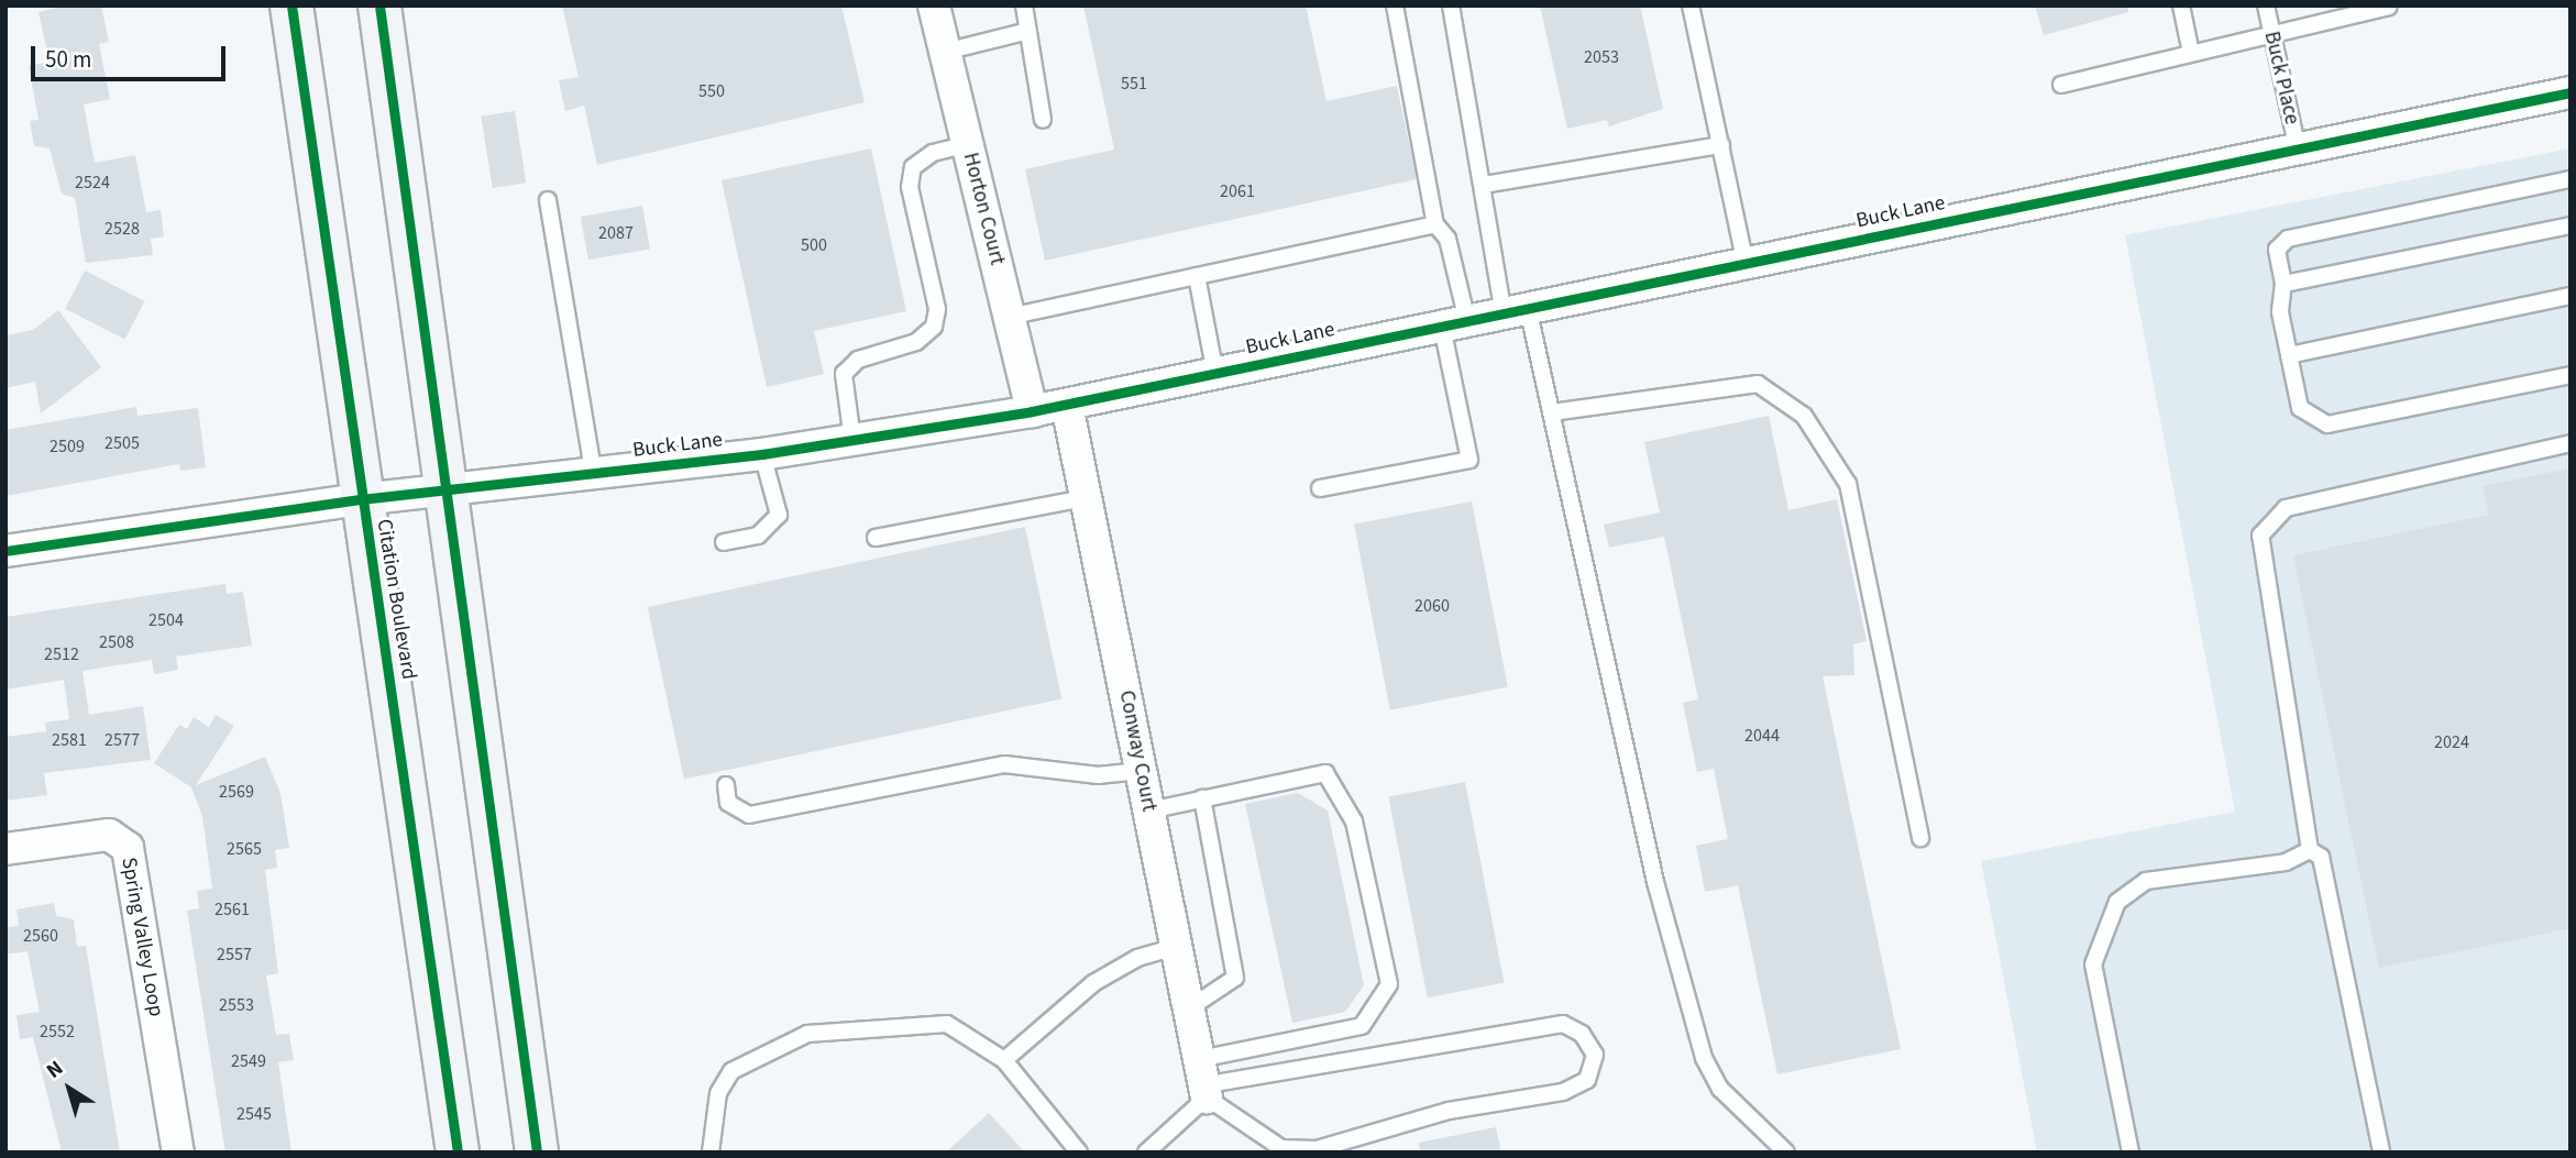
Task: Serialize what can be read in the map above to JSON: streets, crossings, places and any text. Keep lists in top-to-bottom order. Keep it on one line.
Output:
{"streets":{"main road":["Citation Boulevard"],"street":["Horton Court","Buck Lane","Conway Court","Spring Valley Loop"],"lane":["Buck Place"]},"crossings":[["Buck Place","Buck Lane"],["Horton Court","Buck Lane"],["Buck Lane","Citation Boulevard"],["Buck Lane","Conway Court"]],"house_numbers":["2053","551","550","2524","2061","2528","2087","500","2505","2509","2060","2504","2508","2512","2044","2581","2577","2024","2569","2565","2561","2560","2557","2553","2552","2549","2545"],"scale_bar":"50 m","north":"top left"}
